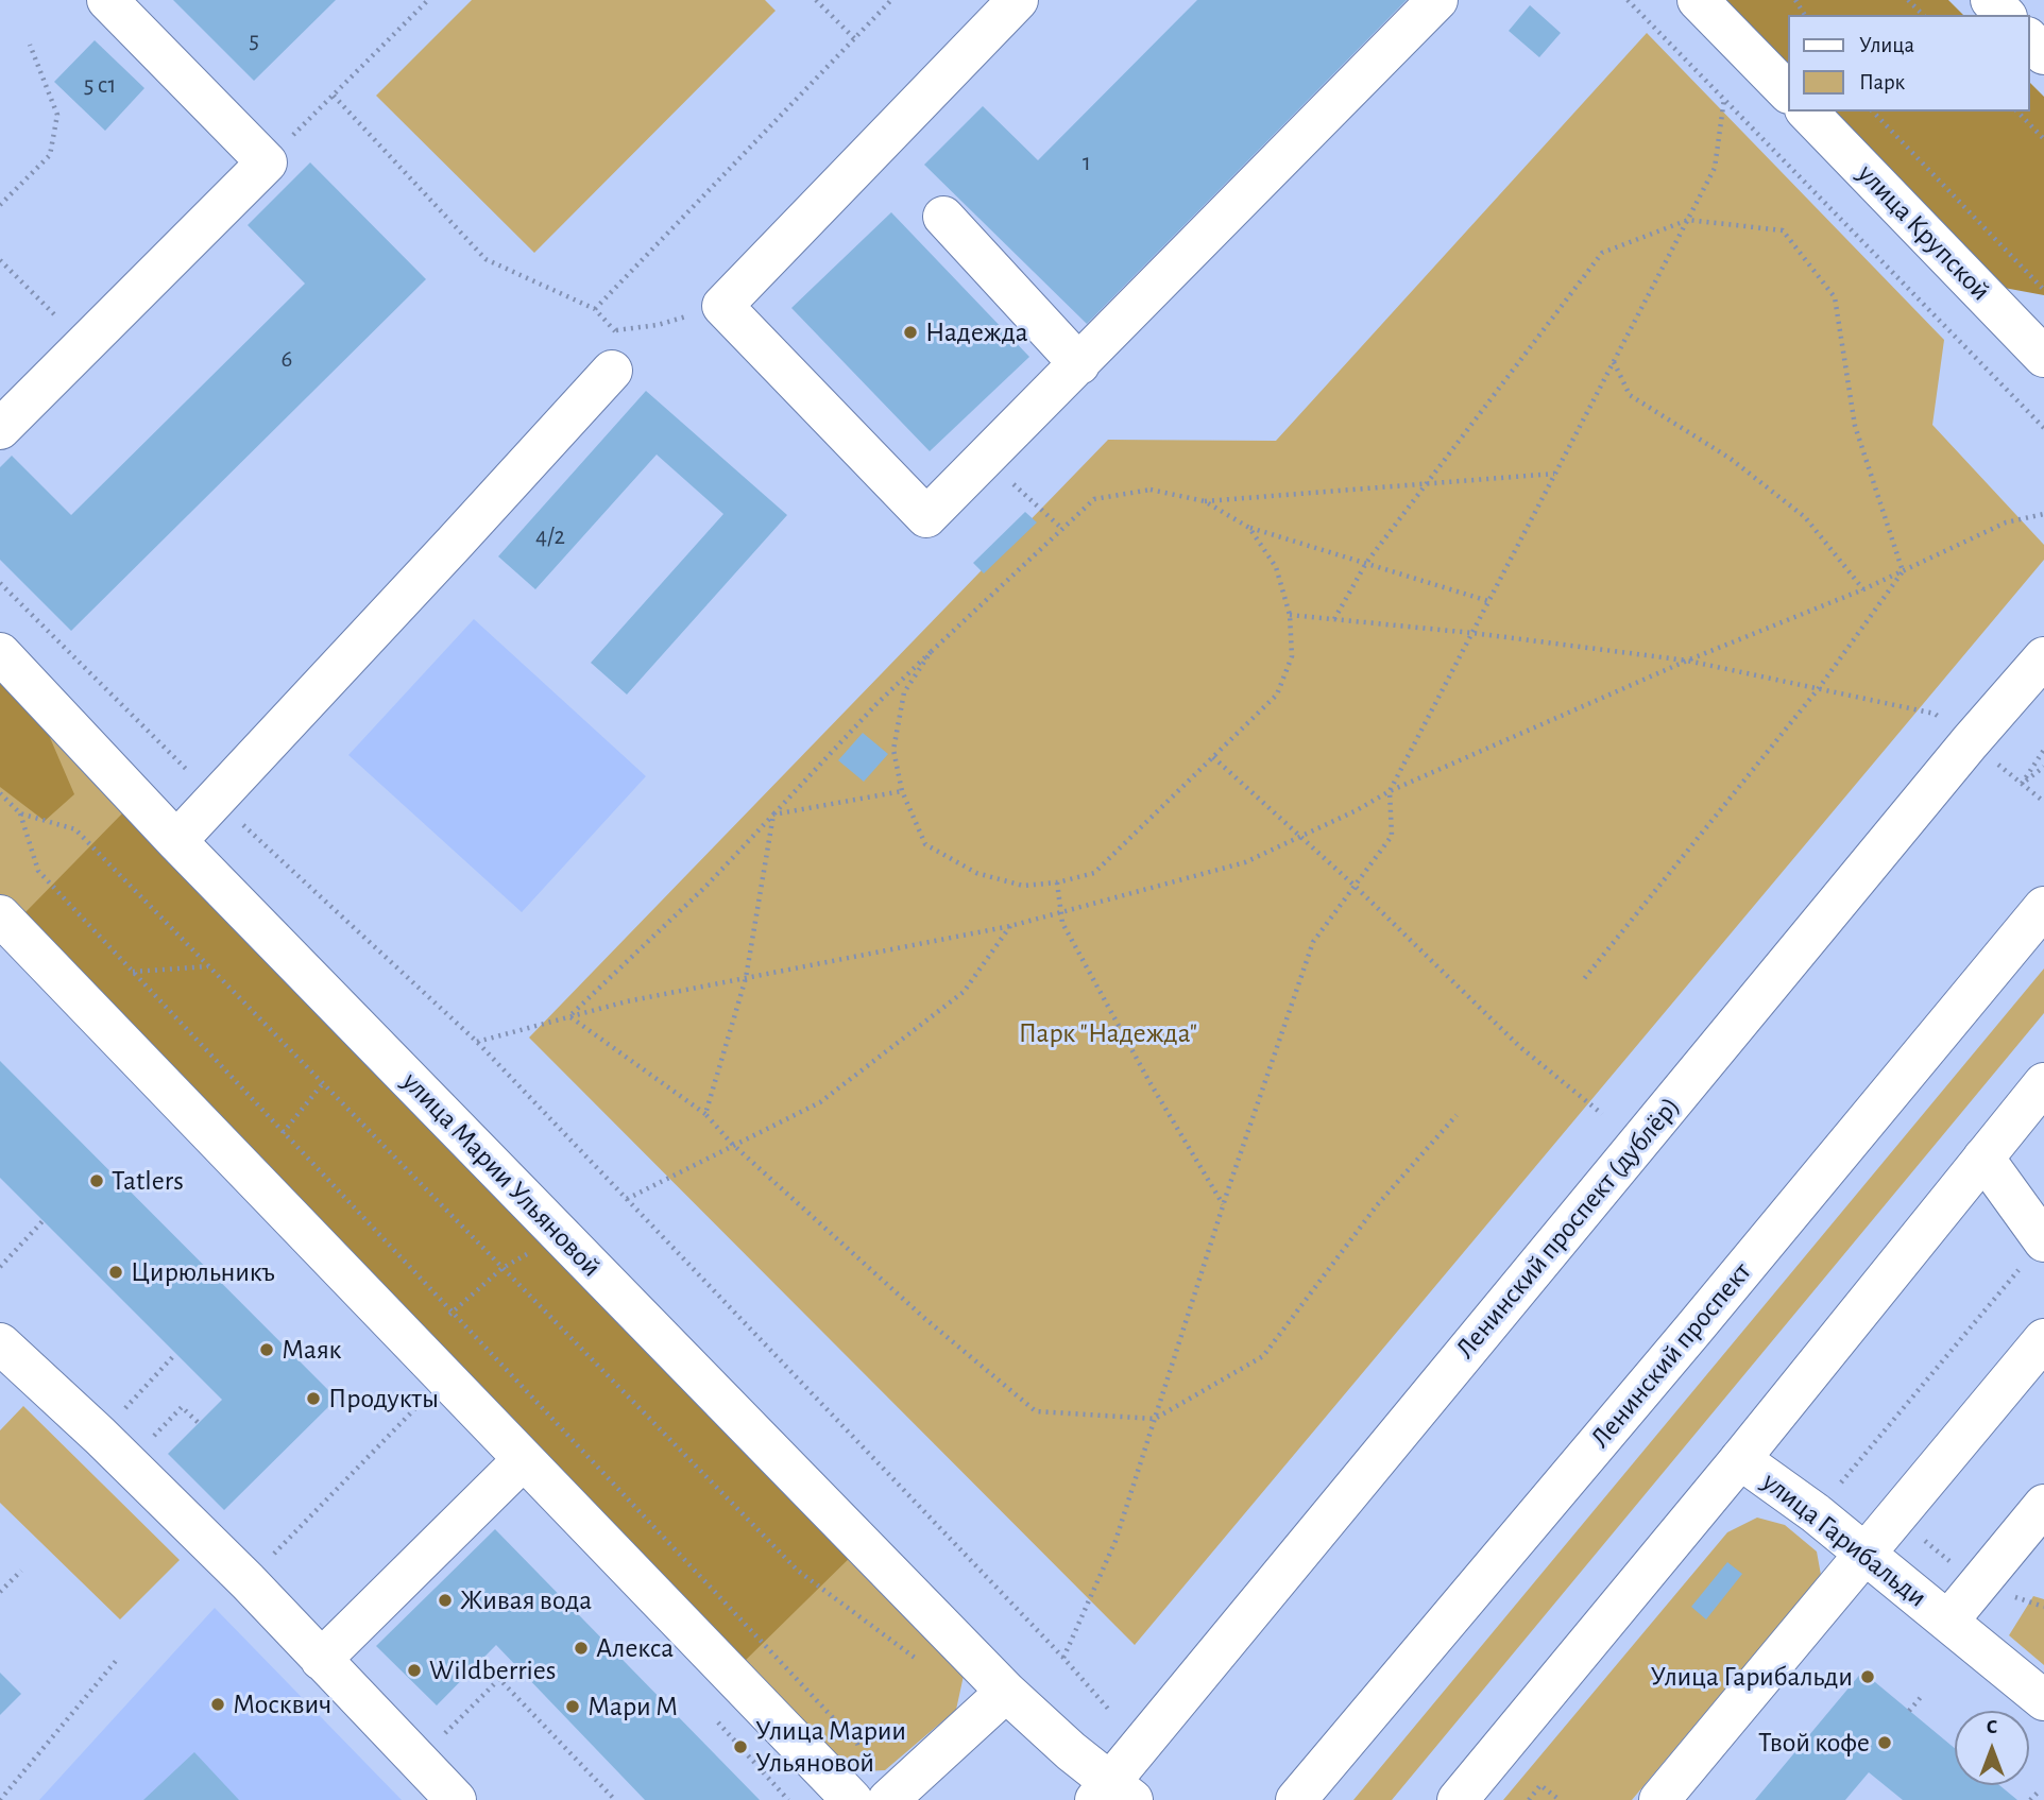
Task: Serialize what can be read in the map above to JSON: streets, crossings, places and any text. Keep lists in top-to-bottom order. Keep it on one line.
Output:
{"streets":{"street":["улица Крупской","улица Марии Ульяновой","Ленинский проспект (дублёр)","Ленинский проспект","улица Гарибальди"]},"crossings":[["улица Марии Ульяновой","Ленинский проспект (дублёр)"]],"parks":["Парк \"Надежда\""],"places":["Надежда","Tatlers","Цирюльникъ","Маяк","Продукты","Живая вода","Алекса","Wildberries","Улица Гарибальди","Москвич","Мари М","Твой кофе","Улица Марии Ульяновой"],"house_numbers":["5","5 с1","1","6","4/2"],"legend":["Улица","Парк"],"north":"top"}
